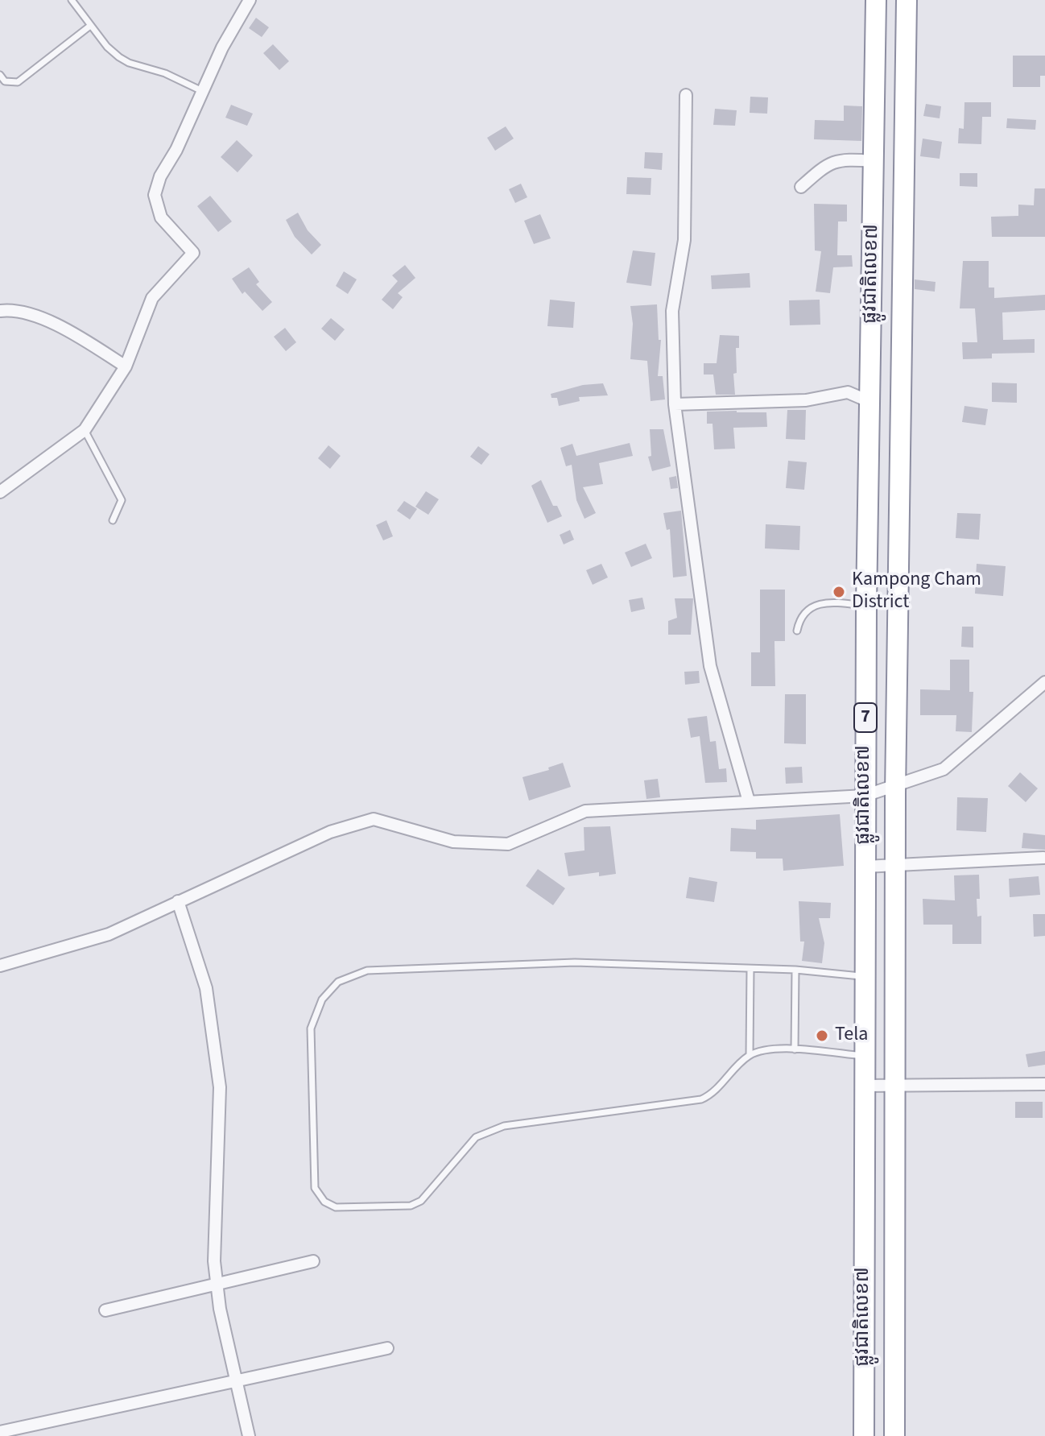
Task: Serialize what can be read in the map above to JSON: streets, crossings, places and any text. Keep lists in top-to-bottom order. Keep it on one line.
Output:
{"streets":{"highway":["ផ្លូវជាតិលេខ៧","7"]},"places":["Kampong Cham District","Tela"]}
